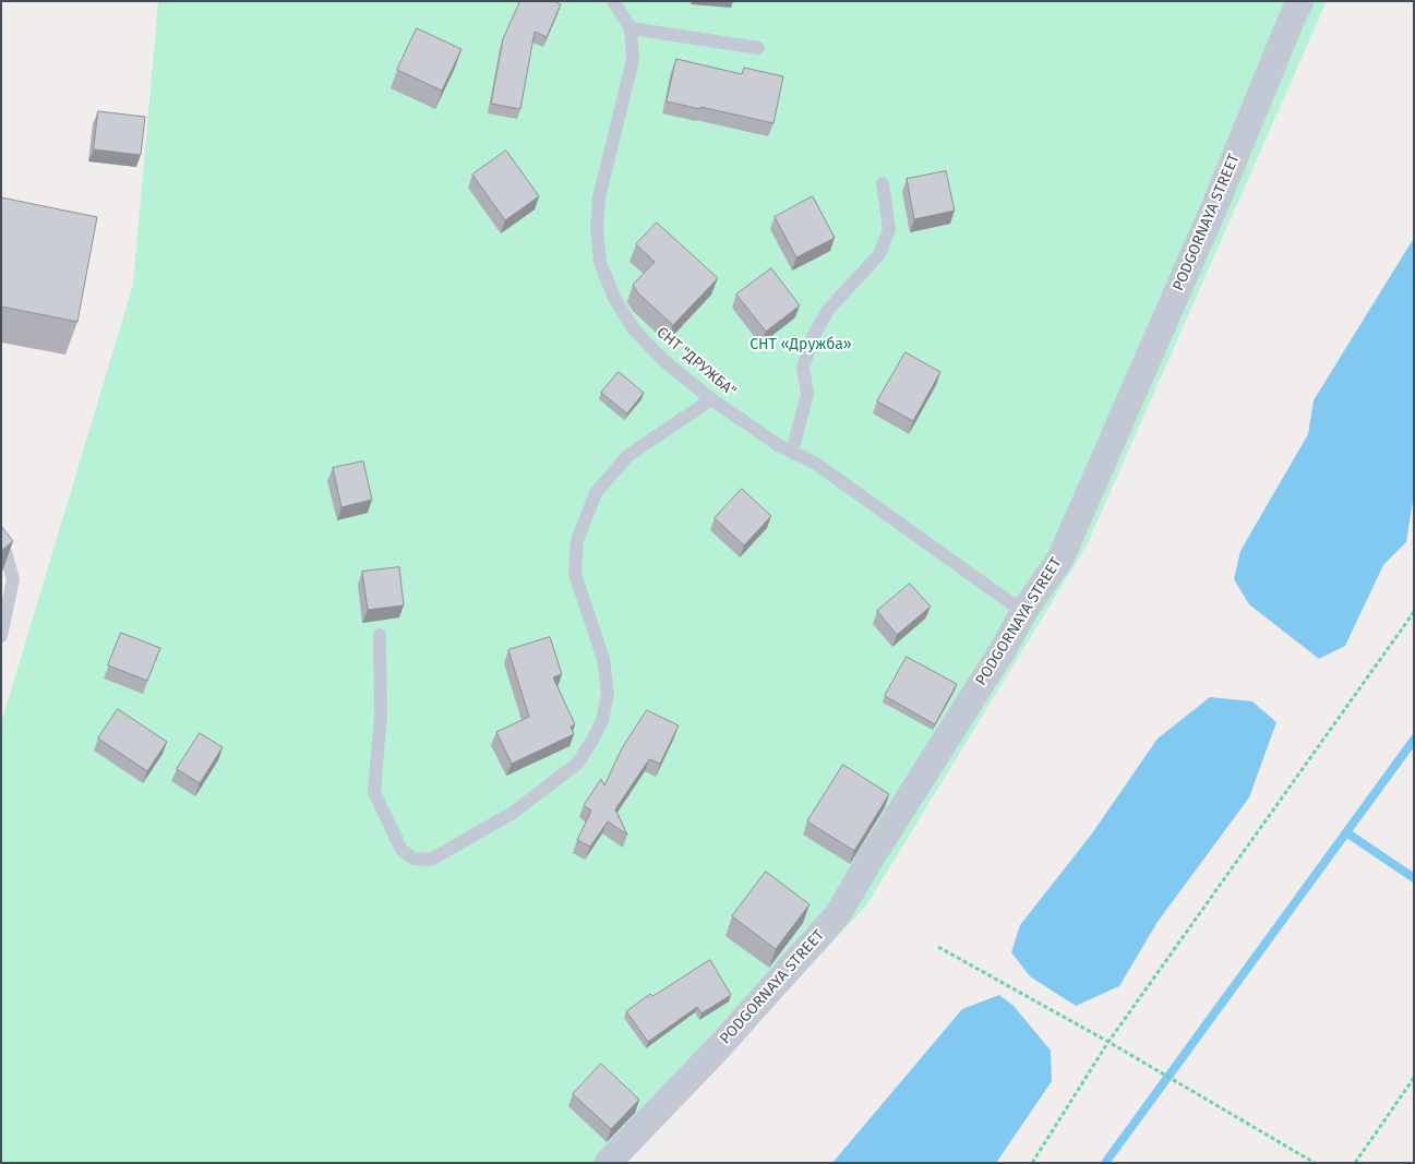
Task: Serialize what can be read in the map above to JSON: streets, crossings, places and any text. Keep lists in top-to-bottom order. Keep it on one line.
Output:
{"streets":{"street":["PODGORNAYA STREET"],"lane":["СНТ \"ДРУЖБА\""]},"crossings":[["PODGORNAYA STREET","СНТ \"ДРУЖБА\""]],"parks":["СНТ «Дружба»"]}
